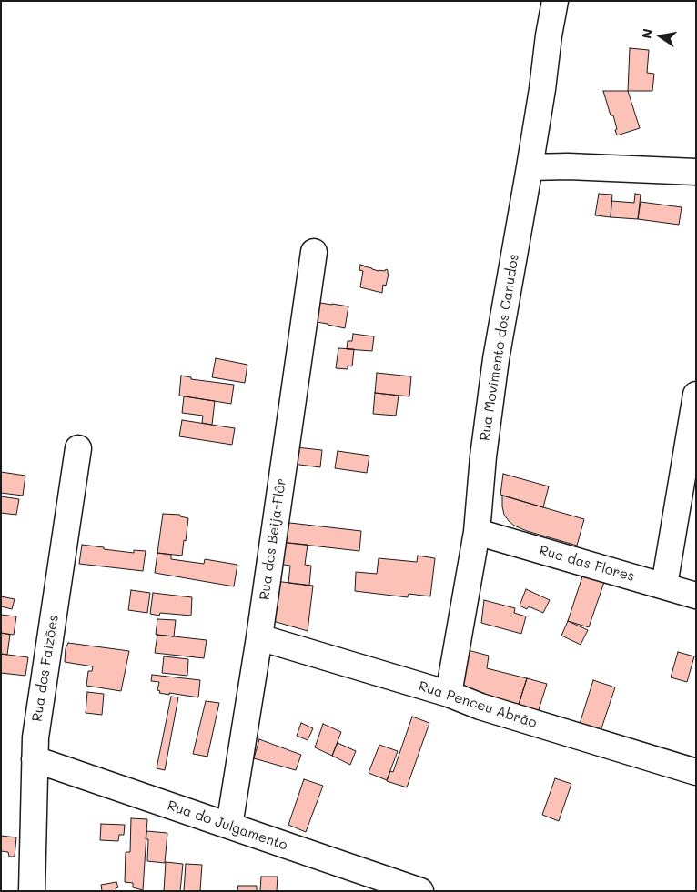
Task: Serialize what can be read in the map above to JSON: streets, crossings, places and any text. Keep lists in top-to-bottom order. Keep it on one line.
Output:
{"streets":{"street":["Rua Movimento dos Canudos","Rua dos Beija-Flôr","Rua das Flores","Rua dos Faizões","Rua Penceu Abrão","Rua do Julgamento"]},"crossings":[["Rua Movimento dos Canudos","Rua das Flores"],["Rua Movimento dos Canudos","Rua Penceu Abrão"],["Rua dos Beija-Flôr","Rua Penceu Abrão"],["Rua dos Beija-Flôr","Rua do Julgamento"],["Rua dos Faizões","Rua do Julgamento"]],"north":"left"}
